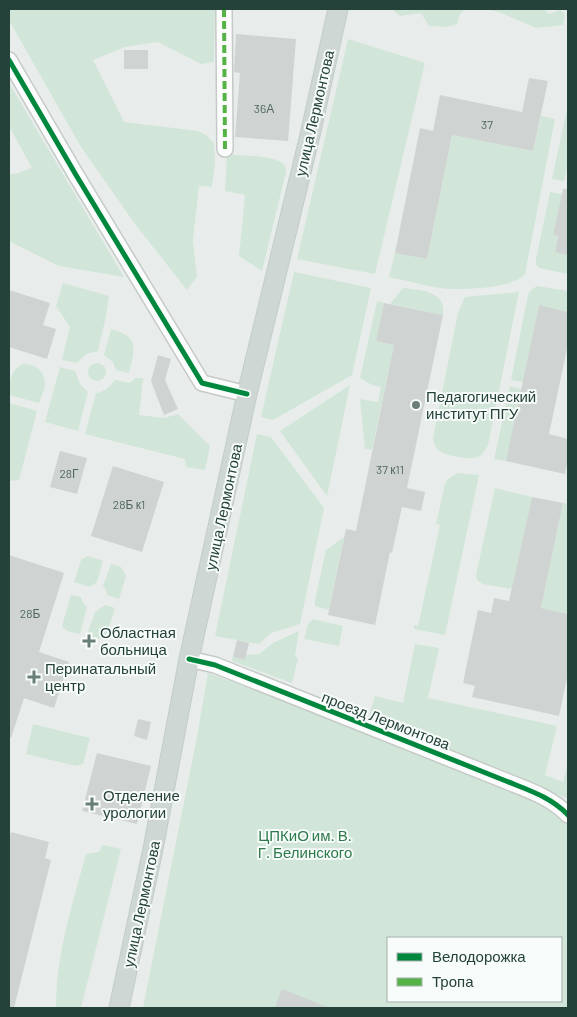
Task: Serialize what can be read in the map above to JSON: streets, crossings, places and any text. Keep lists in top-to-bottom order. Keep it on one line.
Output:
{"streets":{"main road":["улица Лермонтова"],"street":["проезд Лермонтова"]},"crossings":[["улица Лермонтова","проезд Лермонтова"]],"parks":["ЦПКиО им. В. Г. Белинского"],"places":{"other":["Педагогический институт ПГУ"],"health":["Областная больница","Перинатальный центр","Отделение урологии"]},"house_numbers":["36А","37","37 к11","28Г","28Б к1","28Б"],"legend":["Велодорожка","Тропа"]}
